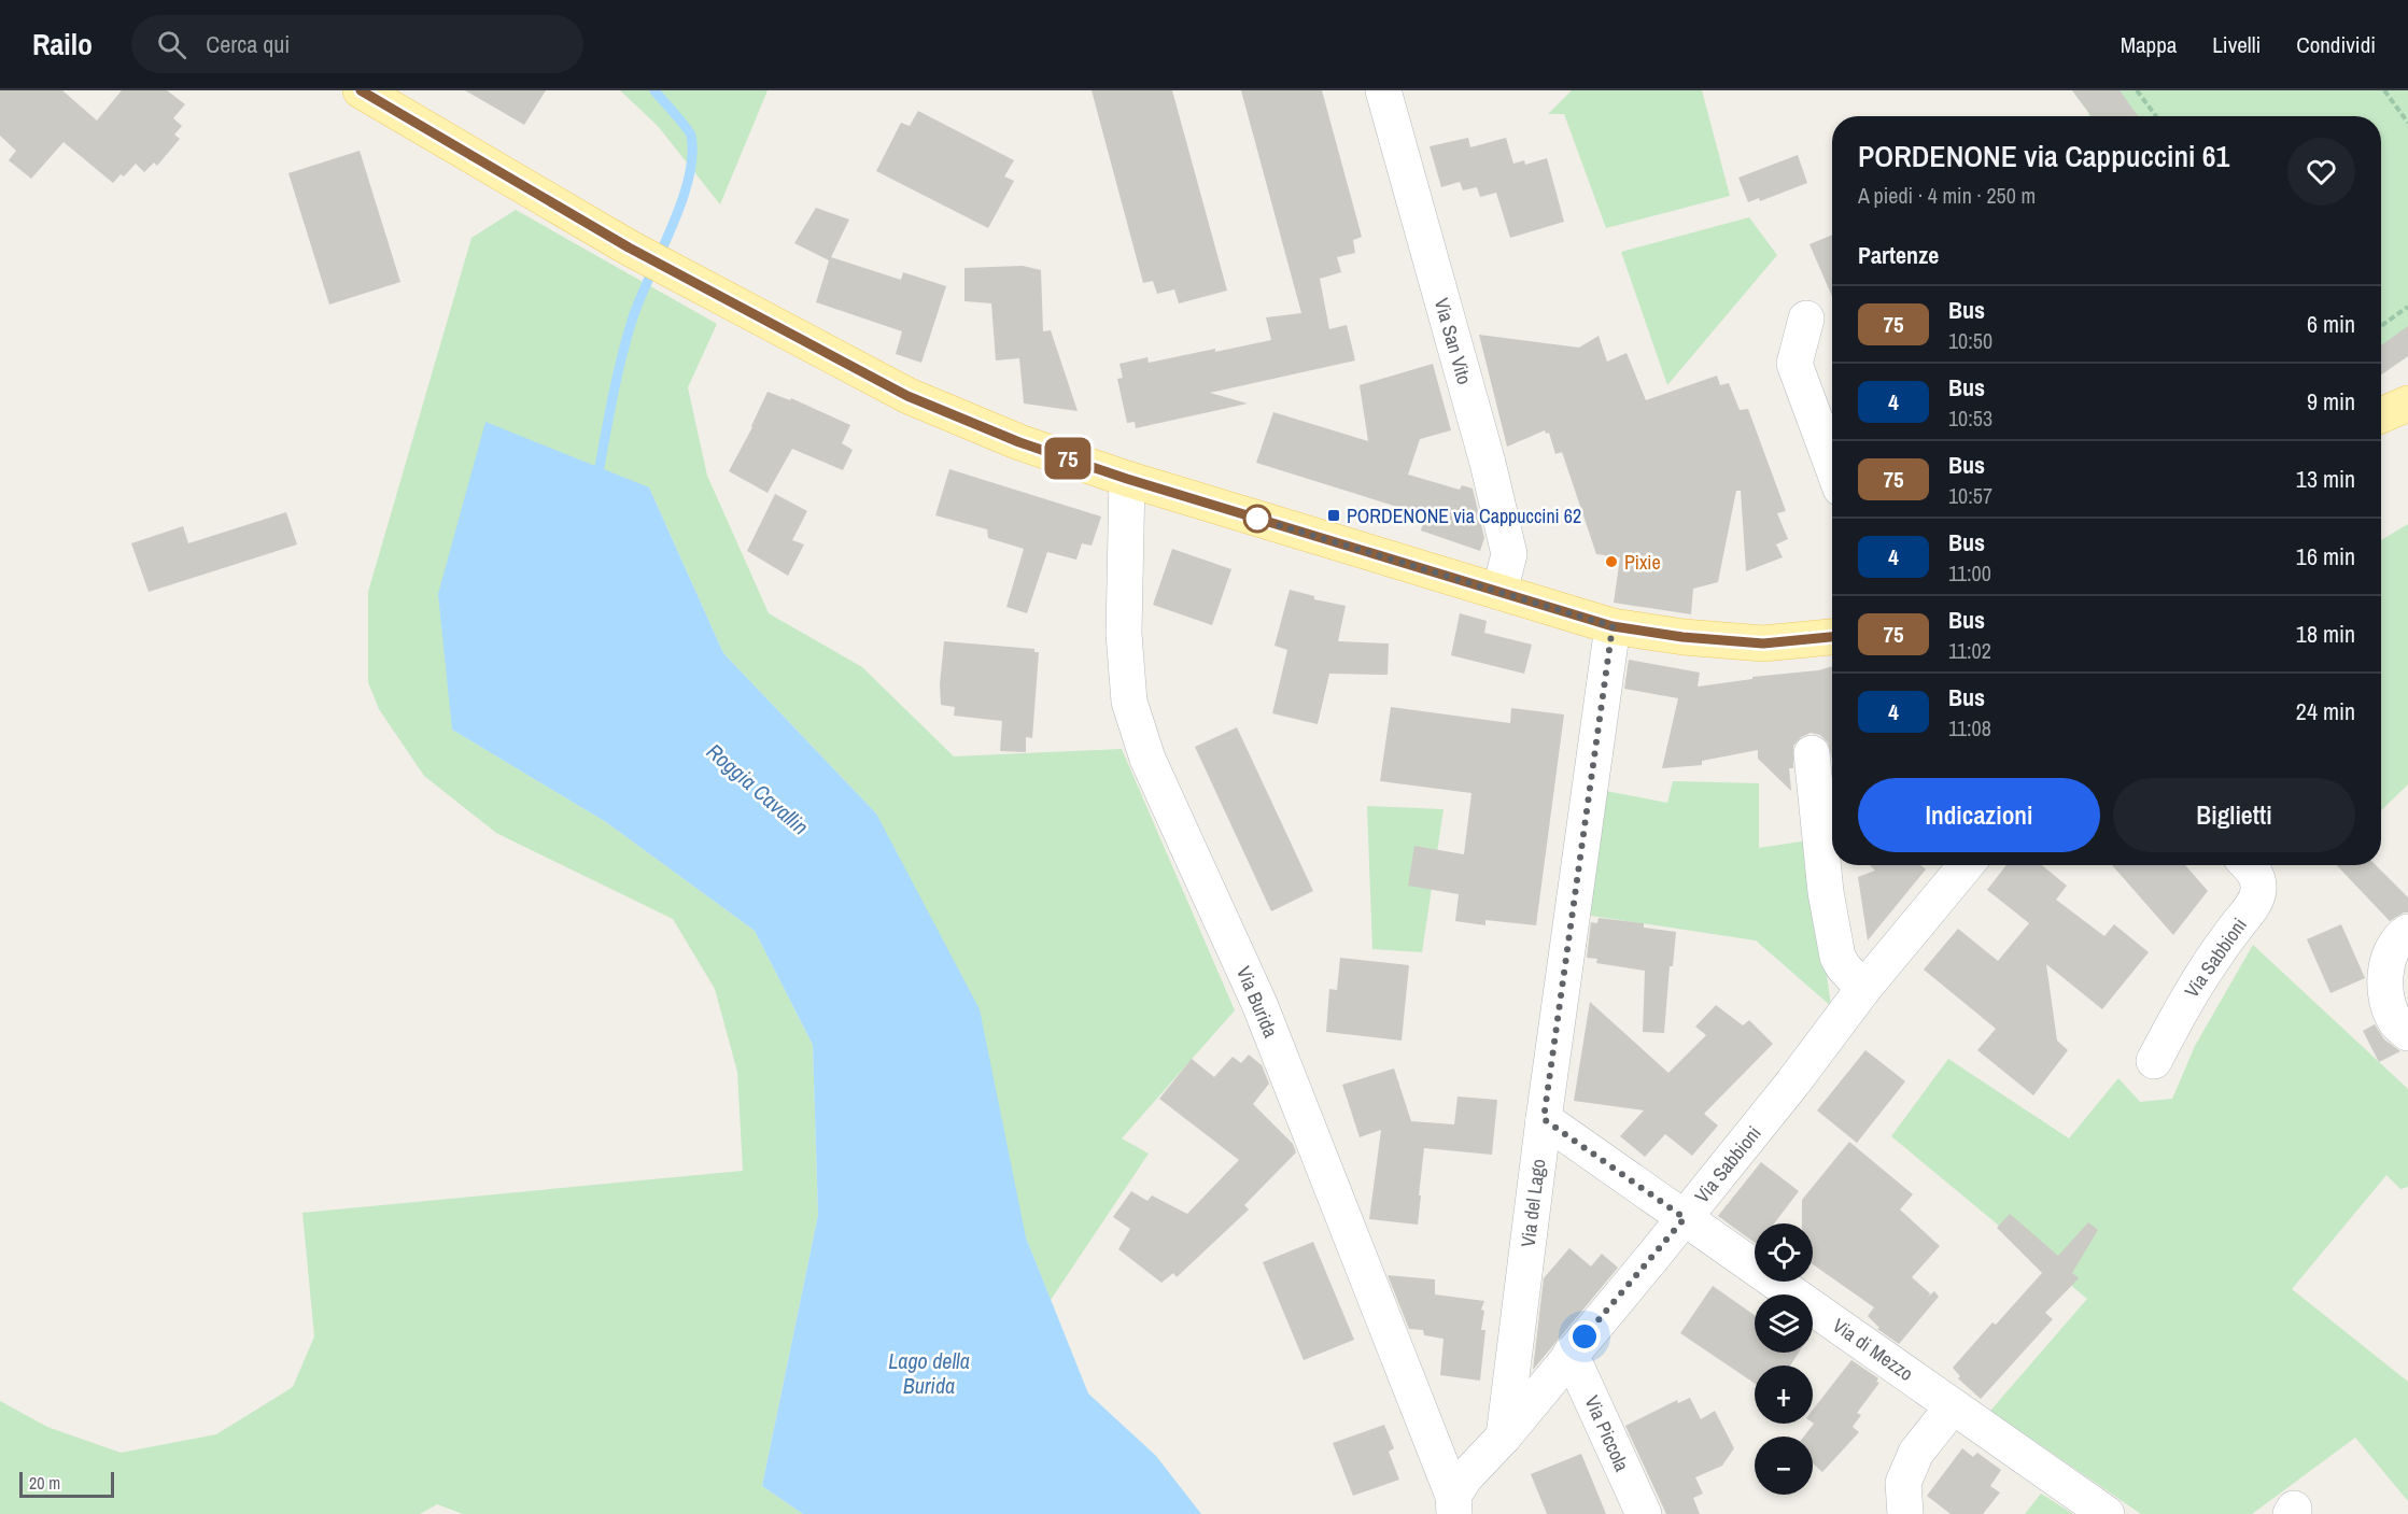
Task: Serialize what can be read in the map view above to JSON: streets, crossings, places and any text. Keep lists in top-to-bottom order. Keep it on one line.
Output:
{"streets":{"street":["Via San Vito","Via Sabbioni","Via Burida","Via del Lago","Via di Mezzo","Via Piccola"]},"crossings":[["Via Sabbioni","Via Burida"],["Via Sabbioni","Via del Lago"],["Via Sabbioni","Via di Mezzo"],["Via Sabbioni","Via Piccola"],["Via del Lago","Via di Mezzo"]],"water":["Roggia Cavallin","Lago della Burida"],"places":{"transit":["PORDENONE via Cappuccini 62"],"other":["Pixie"]},"lines":["bus line 75"],"scale_bar":"20 m","page":{"header":"Railo","search":"Cerca qui","nav":["Mappa","Livelli","Condividi"],"on_map":"75","heading":[["PORDENONE via Cappuccini 61","A piedi · 4 min · 250 m"],"Partenze"],"list":[{"mark":"75","name":"Bus","note":"10:50","value":"6 min"},{"mark":"4","name":"Bus","note":"10:53","value":"9 min"},{"mark":"75","name":"Bus","note":"10:57","value":"13 min"},{"mark":"4","name":"Bus","note":"11:00","value":"16 min"},{"mark":"75","name":"Bus","note":"11:02","value":"18 min"},{"mark":"4","name":"Bus","note":"11:08","value":"24 min"}],"buttons":["Indicazioni","Biglietti"],"map_buttons":["+","−"],"scale":"20 m"}}
